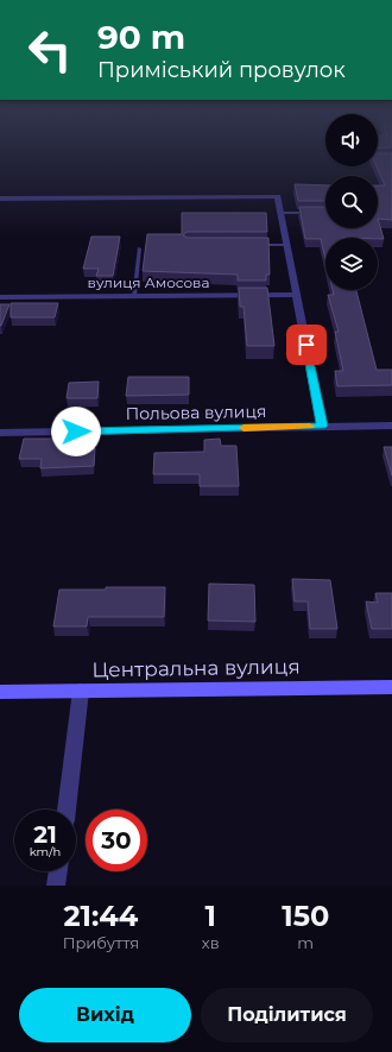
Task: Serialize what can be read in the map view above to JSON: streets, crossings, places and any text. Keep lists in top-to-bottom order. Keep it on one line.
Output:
{"streets":{"main road":["Центральна вулиця"],"street":["вулиця Амосова","Польова вулиця"]},"page":{"turn":["90 m","Приміський провулок"],"speed":"21 km/h","limit":"30","eta":["21:44","Прибуття","1","хв","150","m"],"buttons":["Вихід","Поділитися"]}}
